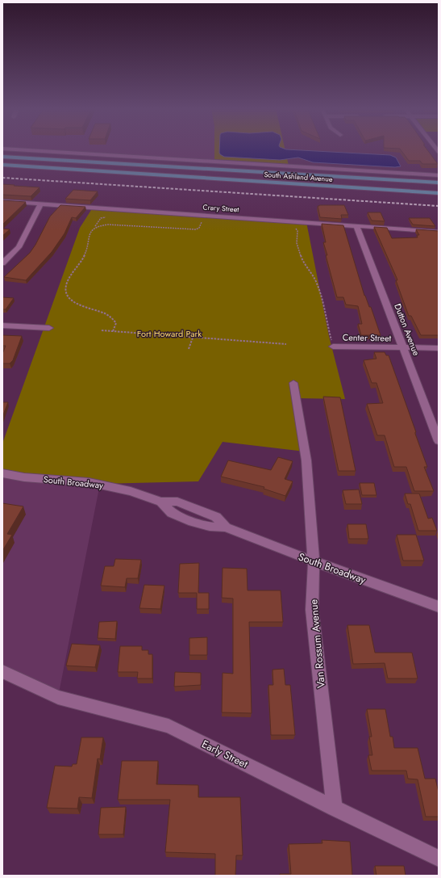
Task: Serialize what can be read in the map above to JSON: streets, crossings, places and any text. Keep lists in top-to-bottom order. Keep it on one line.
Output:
{"streets":{"main road":["South Ashland Avenue"],"street":["Crary Street","Dutton Avenue","Center Street","South Broadway","Van Rossum Avenue","Early Street"]},"crossings":[["Crary Street","Dutton Avenue"],["Dutton Avenue","Center Street"],["South Broadway","Van Rossum Avenue"],["Van Rossum Avenue","Early Street"]],"parks":["Fort Howard Park"]}
